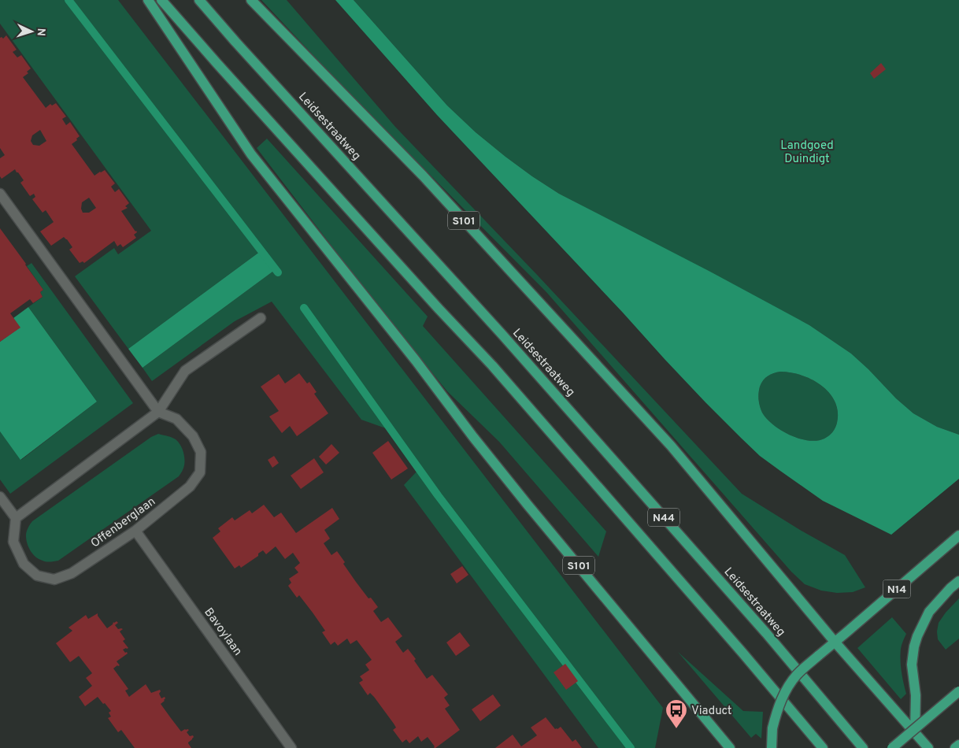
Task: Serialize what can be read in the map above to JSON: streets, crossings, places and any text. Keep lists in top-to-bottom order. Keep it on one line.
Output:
{"streets":{"main road":["Leidsestraatweg","S101","N44","N14"],"street":["Offenberglaan","Bavoylaan"]},"crossings":[["S101","N14"],["Offenberglaan","Bavoylaan"]],"parks":["Landgoed Duindigt"],"places":{"bus stop":["Viaduct"]},"north":"right"}
